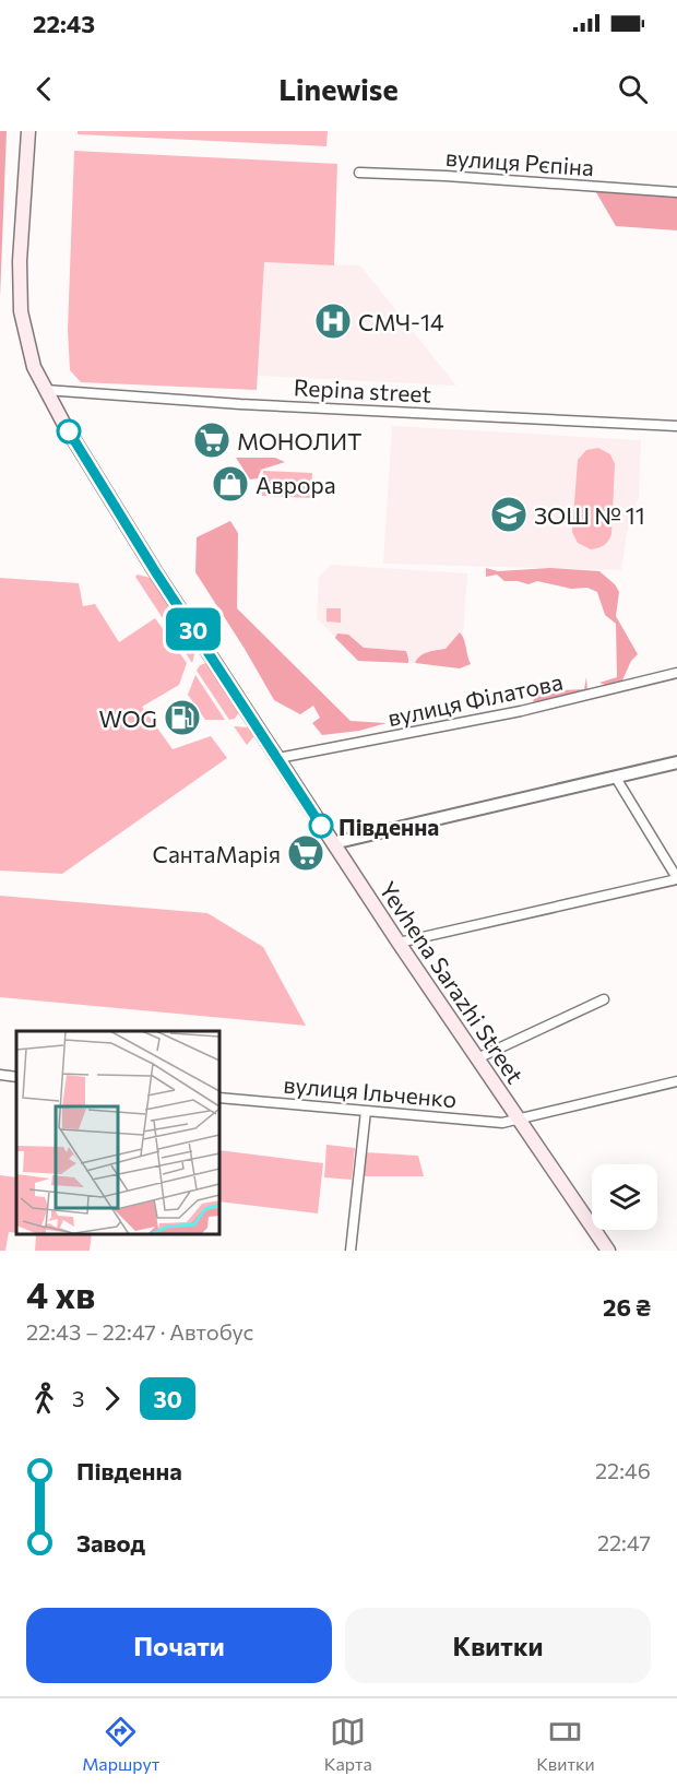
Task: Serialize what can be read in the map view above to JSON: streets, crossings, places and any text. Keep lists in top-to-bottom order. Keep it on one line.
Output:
{"streets":{"main road":["Yevhena Sarazhi Street"],"street":["вулиця Рєпіна","Repina street","вулиця Філатова","вулиця Ільченко"]},"crossings":[["Repina street","Yevhena Sarazhi Street"],["вулиця Філатова","Yevhena Sarazhi Street"],["Yevhena Sarazhi Street","вулиця Ільченко"]],"places":{"hospital":["СМЧ-14"],"supermarket":["МОНОЛИТ","СантаМарія"],"shop":["Аврора"],"school or university":["ЗОШ № 11"],"fuel station":["WOG"],"other":["Південна"]},"lines":["bus line 30"],"page":{"status":"22:43","header":"Linewise","on_map":"30","heading":["4 хв","22:43 – 22:47 · Автобус","26 ₴"],"legs":["3","30"],"list":[{"name":"Південна","value":"22:46"},{"name":"Завод","value":"22:47"}],"buttons":["Почати","Квитки"],"tabs":["Маршрут","Карта","Квитки"]}}
